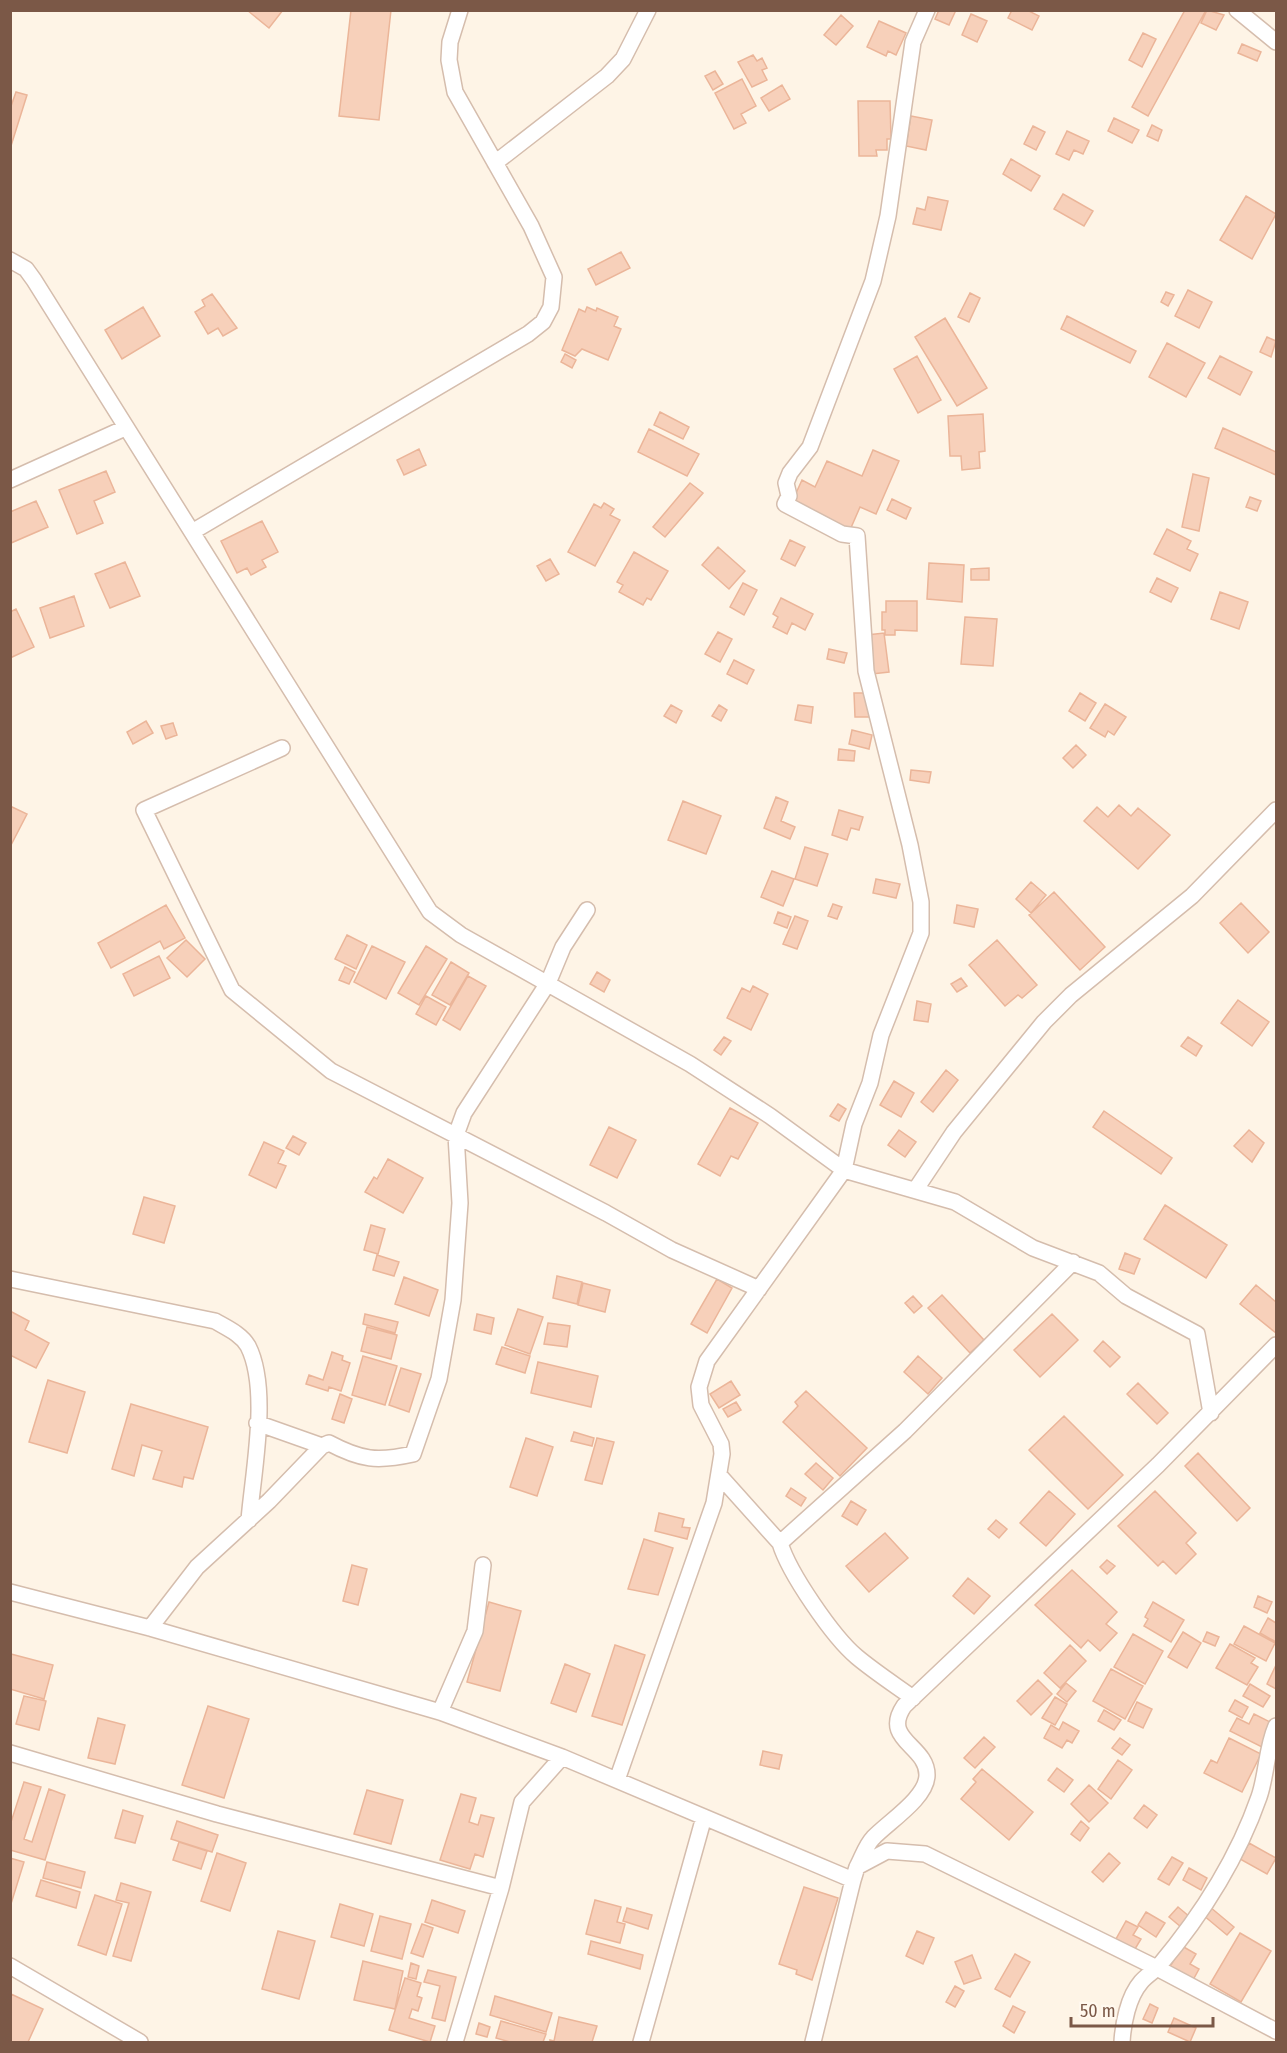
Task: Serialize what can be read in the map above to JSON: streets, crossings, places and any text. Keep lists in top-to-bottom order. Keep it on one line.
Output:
{"scale_bar":"50 m"}
